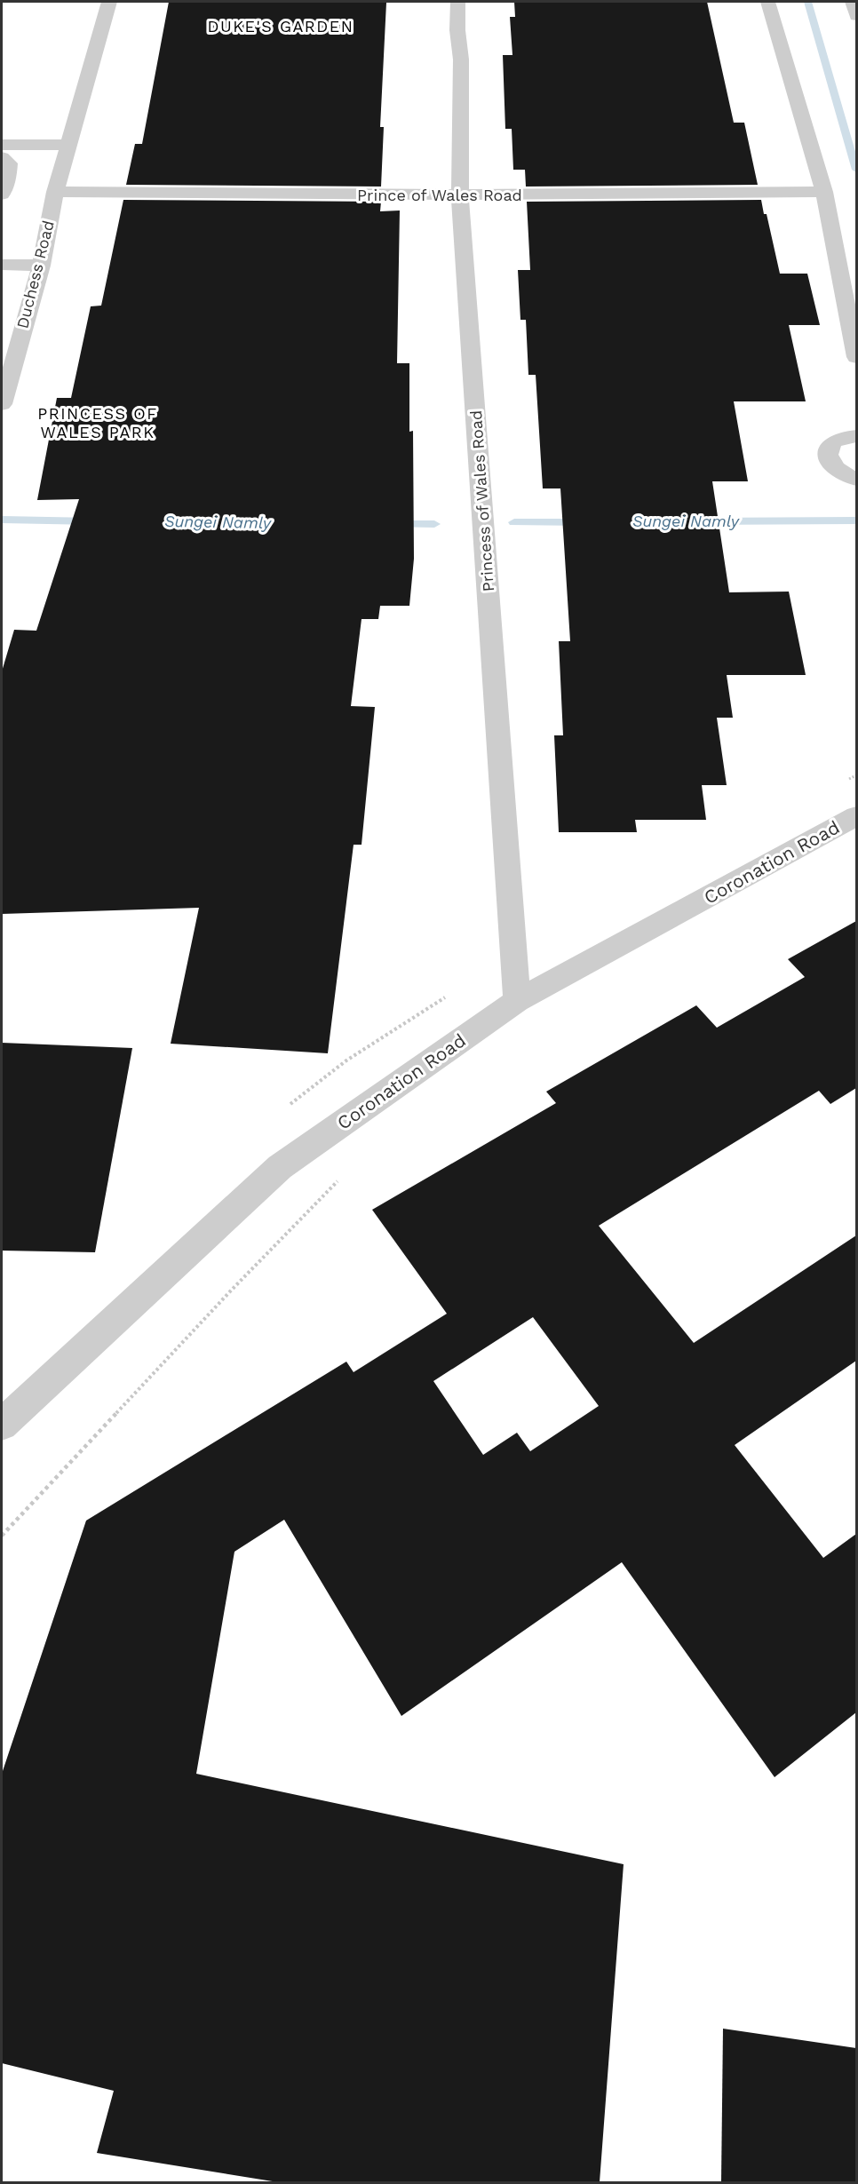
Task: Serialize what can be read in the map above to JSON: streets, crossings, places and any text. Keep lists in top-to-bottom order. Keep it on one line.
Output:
{"streets":{"street":["Prince of Wales Road","Duchess Road","Princess of Wales Road","Coronation Road"]},"crossings":[["Prince of Wales Road","Duchess Road"],["Prince of Wales Road","Princess of Wales Road"],["Princess of Wales Road","Coronation Road"]],"districts":["DUKE'S GARDEN","PRINCESS OF WALES PARK"],"water":["Sungei Namly"]}
